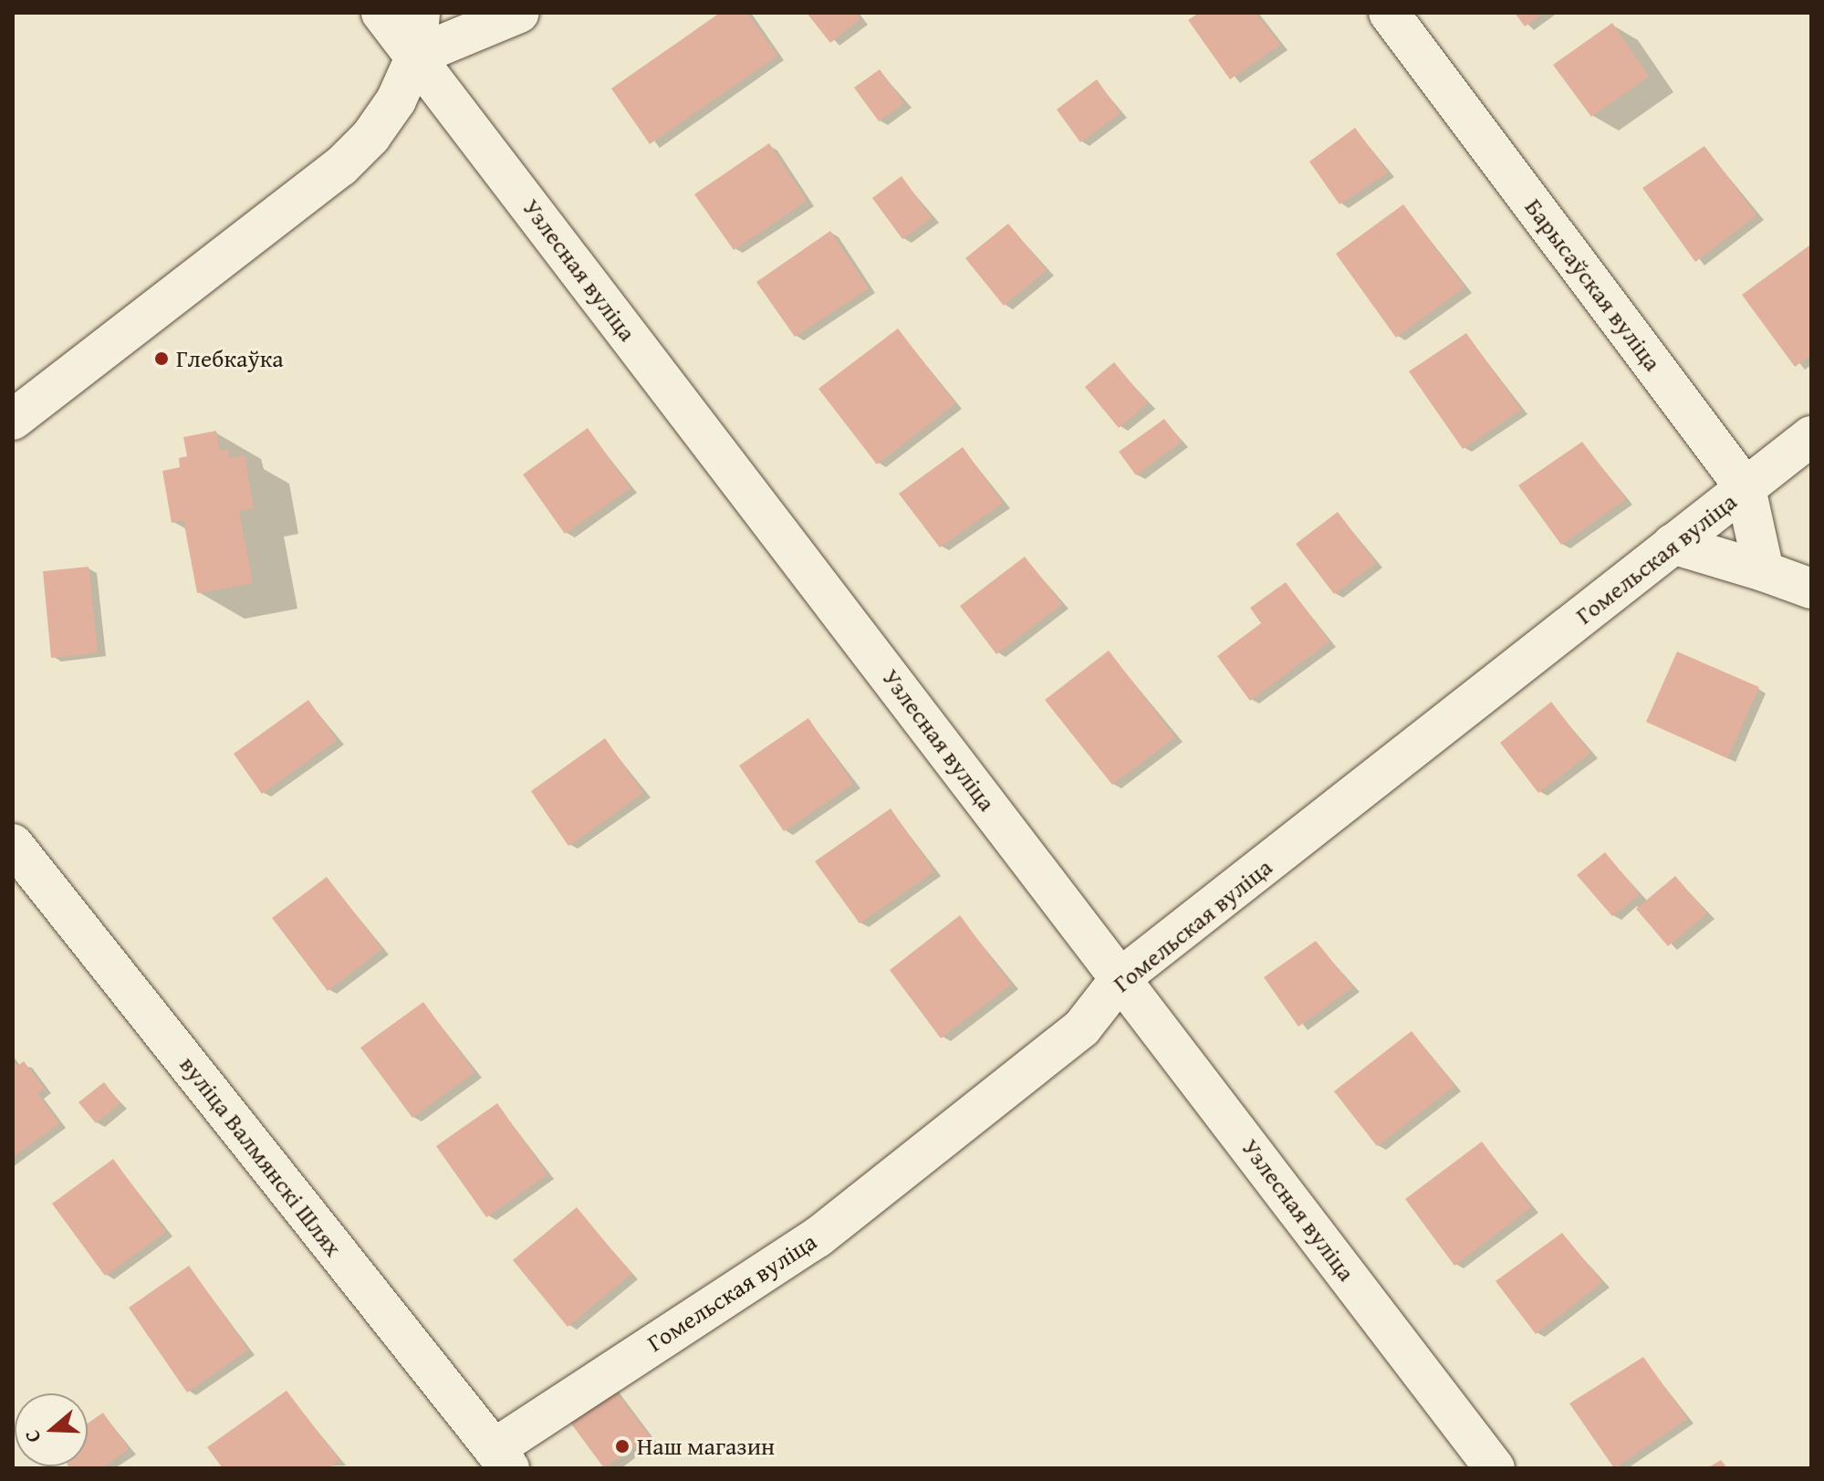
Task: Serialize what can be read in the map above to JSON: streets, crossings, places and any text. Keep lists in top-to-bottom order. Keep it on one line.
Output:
{"streets":{"street":["Узлесная вуліца","Барысаўская вуліца","Гомельская вуліца","вуліца Валмянскі Шлях"]},"crossings":[["Узлесная вуліца","Гомельская вуліца"],["Барысаўская вуліца","Гомельская вуліца"],["Гомельская вуліца","вуліца Валмянскі Шлях"]],"places":["Глебкаўка","Наш магазин"],"north":"left"}
